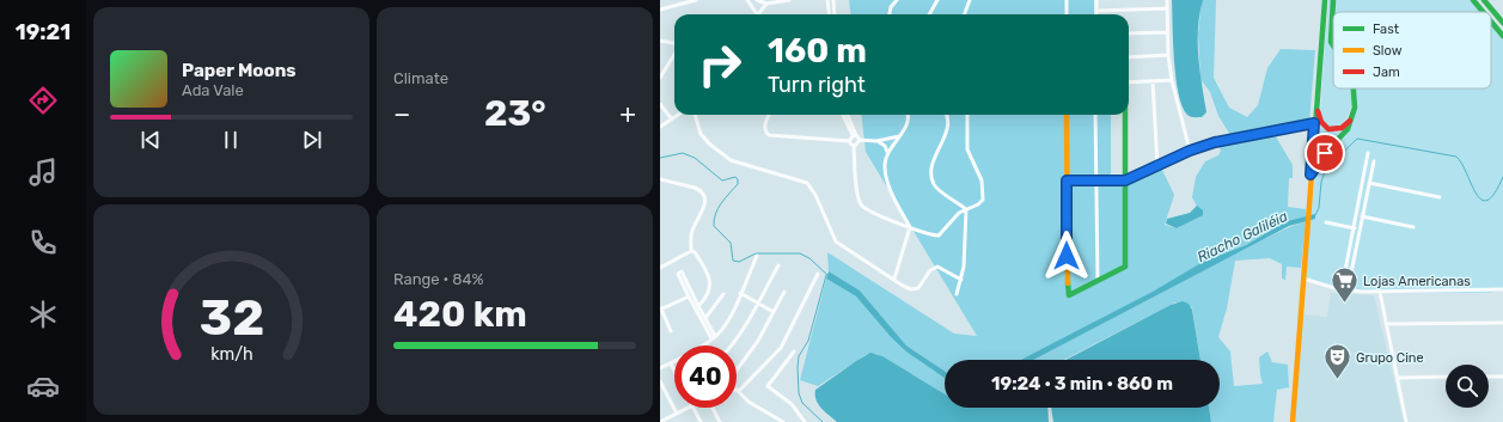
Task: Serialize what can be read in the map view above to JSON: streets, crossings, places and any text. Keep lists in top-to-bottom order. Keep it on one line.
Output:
{"water":["Riacho Galiléia"],"places":{"supermarket":["Lojas Americanas"],"theatre":["Grupo Cine"]},"legend":["Fast","Slow","Jam"],"page":{"tabs":"19:21","tile":["Climate",["Range · 84%","420 km"]],"turn":["160 m","Turn right"],"song":["Paper Moons","Ada Vale"],"heat":["−","23°","+"],"limit":"40","trip":"19:24 · 3 min · 860 m","gauge":["32","km/h"]}}
